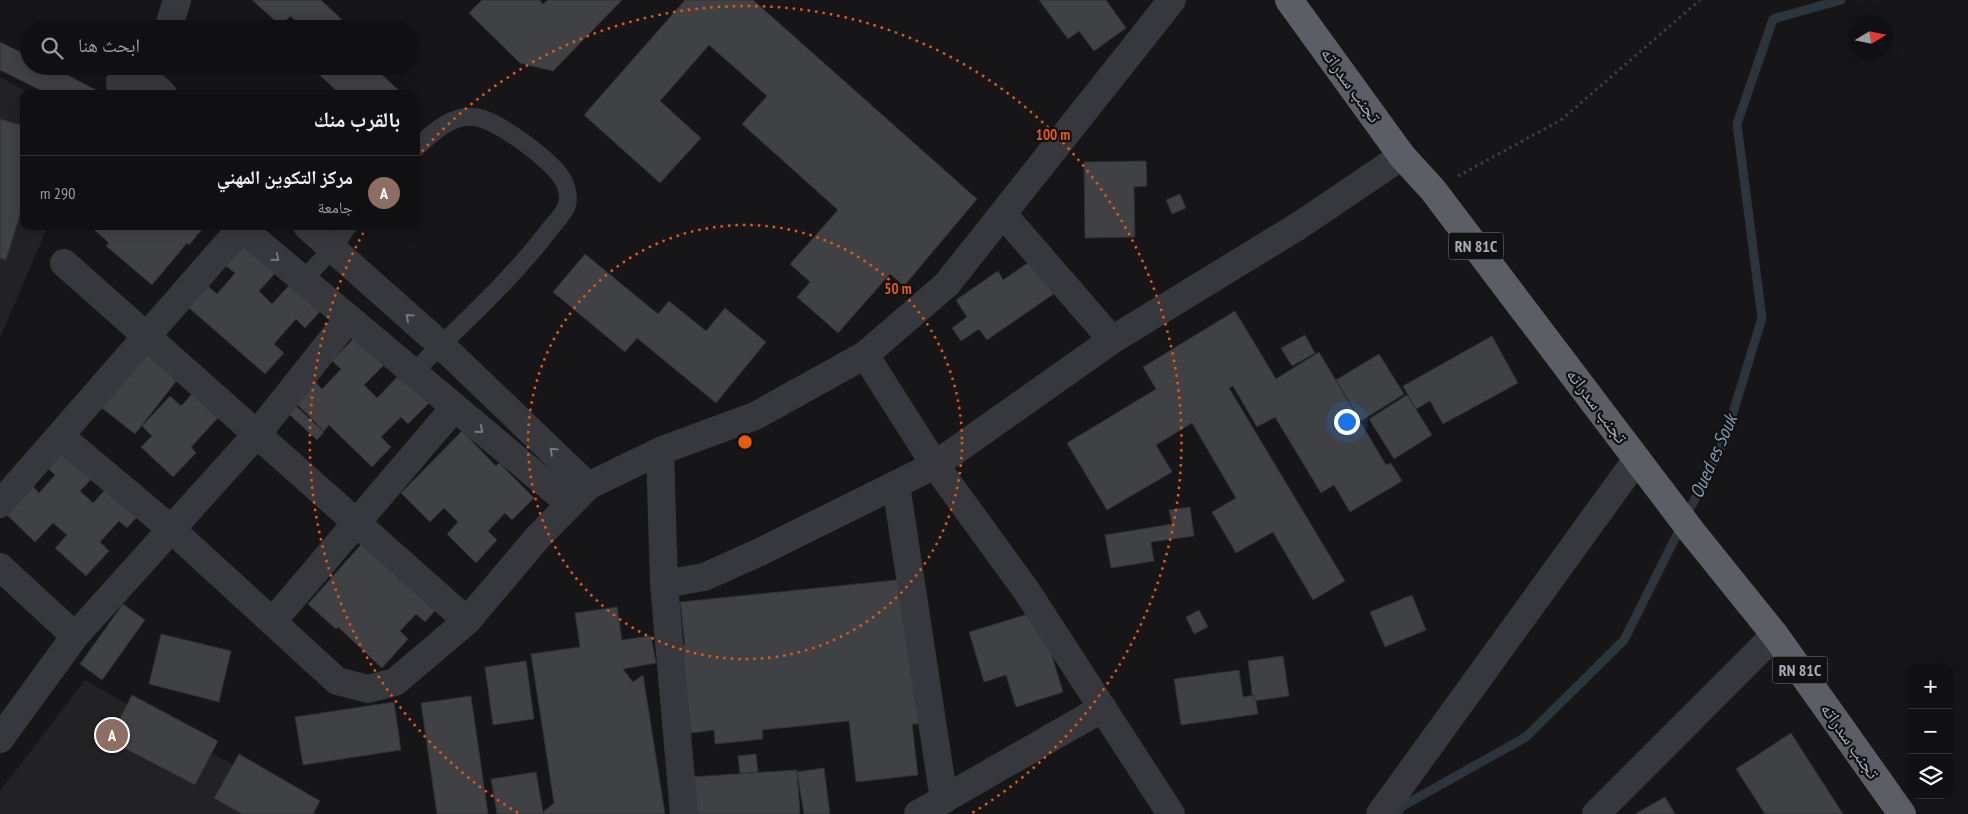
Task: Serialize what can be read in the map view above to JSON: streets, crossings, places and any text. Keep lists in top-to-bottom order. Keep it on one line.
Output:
{"streets":{"highway":["تجنب سدراته","RN 81C"]},"water":["Oued es Souk"],"north":"right","page":{"search":"ابحث هنا","heading":"بالقرب منك","list":[{"mark":"A","name":"مركز التكوين المهني","note":"جامعة","value":"290 m"}],"map_buttons":["+","−"],"pins":"A"},"rings":["100 m","50 m"]}
